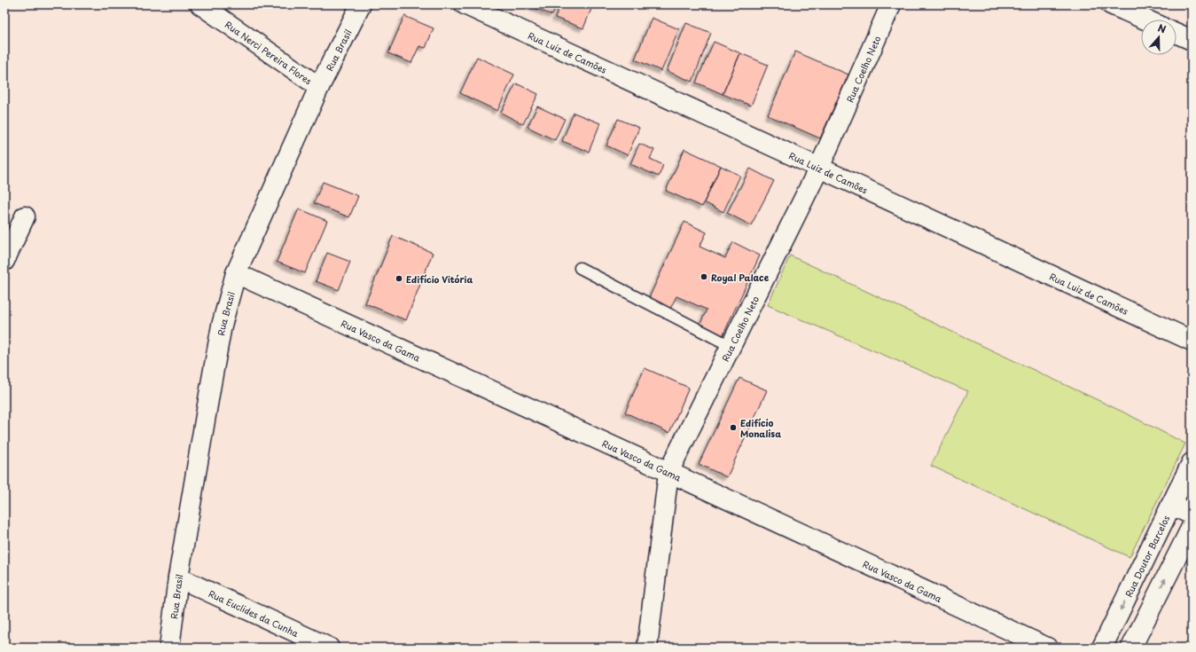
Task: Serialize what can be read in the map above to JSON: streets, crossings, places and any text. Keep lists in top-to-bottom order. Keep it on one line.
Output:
{"streets":{"street":["Rua Brasil","Rua Luiz de Camões","Rua Nerci Pereira Flores","Rua Coelho Neto","Rua Vasco da Gama","Rua Doutor Barcelos","Rua Euclides da Cunha"]},"crossings":[["Rua Brasil","Rua Nerci Pereira Flores"],["Rua Brasil","Rua Vasco da Gama"],["Rua Brasil","Rua Euclides da Cunha"],["Rua Luiz de Camões","Rua Coelho Neto"],["Rua Coelho Neto","Rua Vasco da Gama"]],"places":["Royal Palace","Edifício Vitória","Edifício Monalisa"],"north":"top"}
